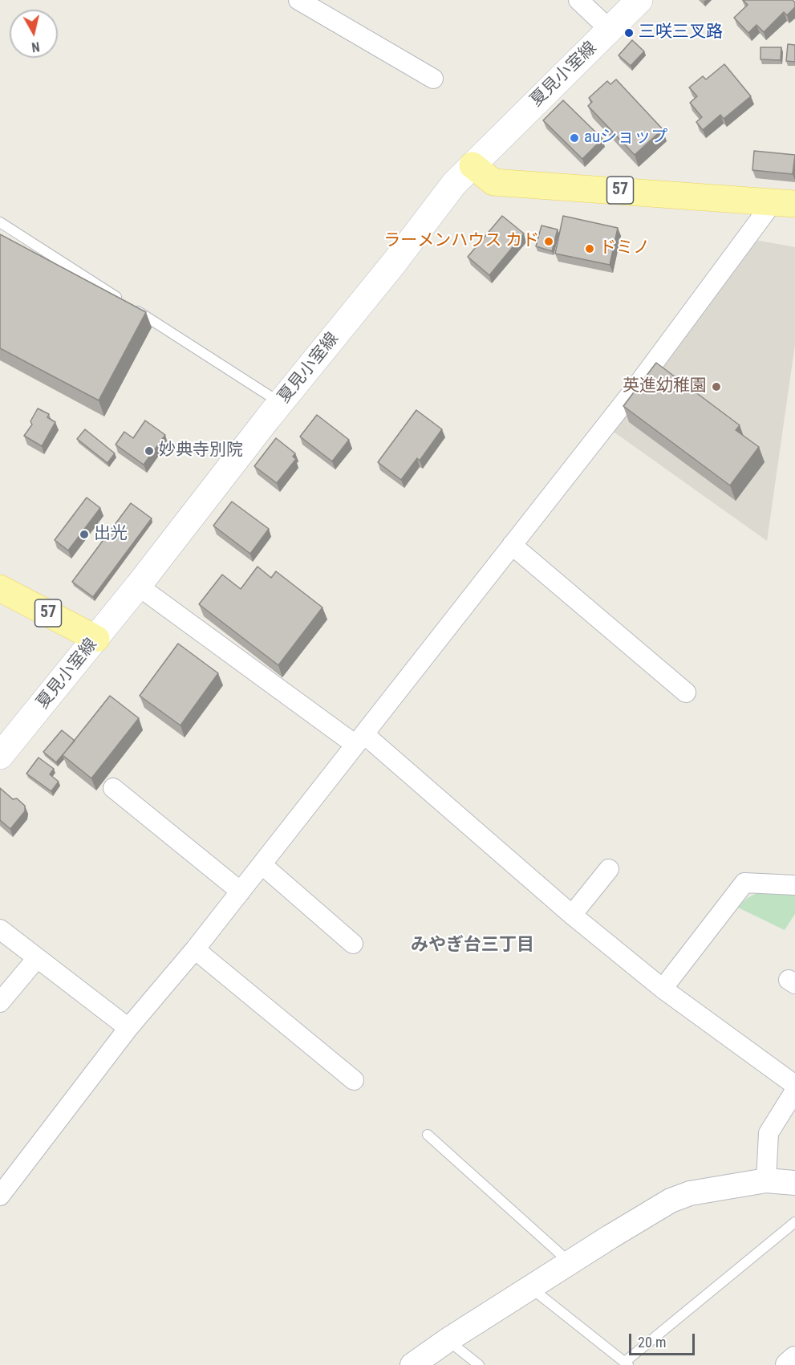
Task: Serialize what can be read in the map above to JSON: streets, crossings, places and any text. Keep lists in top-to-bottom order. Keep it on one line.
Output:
{"streets":{"main road":["夏見小室線","57"]},"crossings":[["夏見小室線","57"]],"districts":["みやぎ台三丁目"],"places":["三咲三叉路","auショップ","ラーメンハウス カド","ドミノ","英進幼稚園","妙典寺別院","出光"],"scale_bar":"20 m","north":"bottom"}
